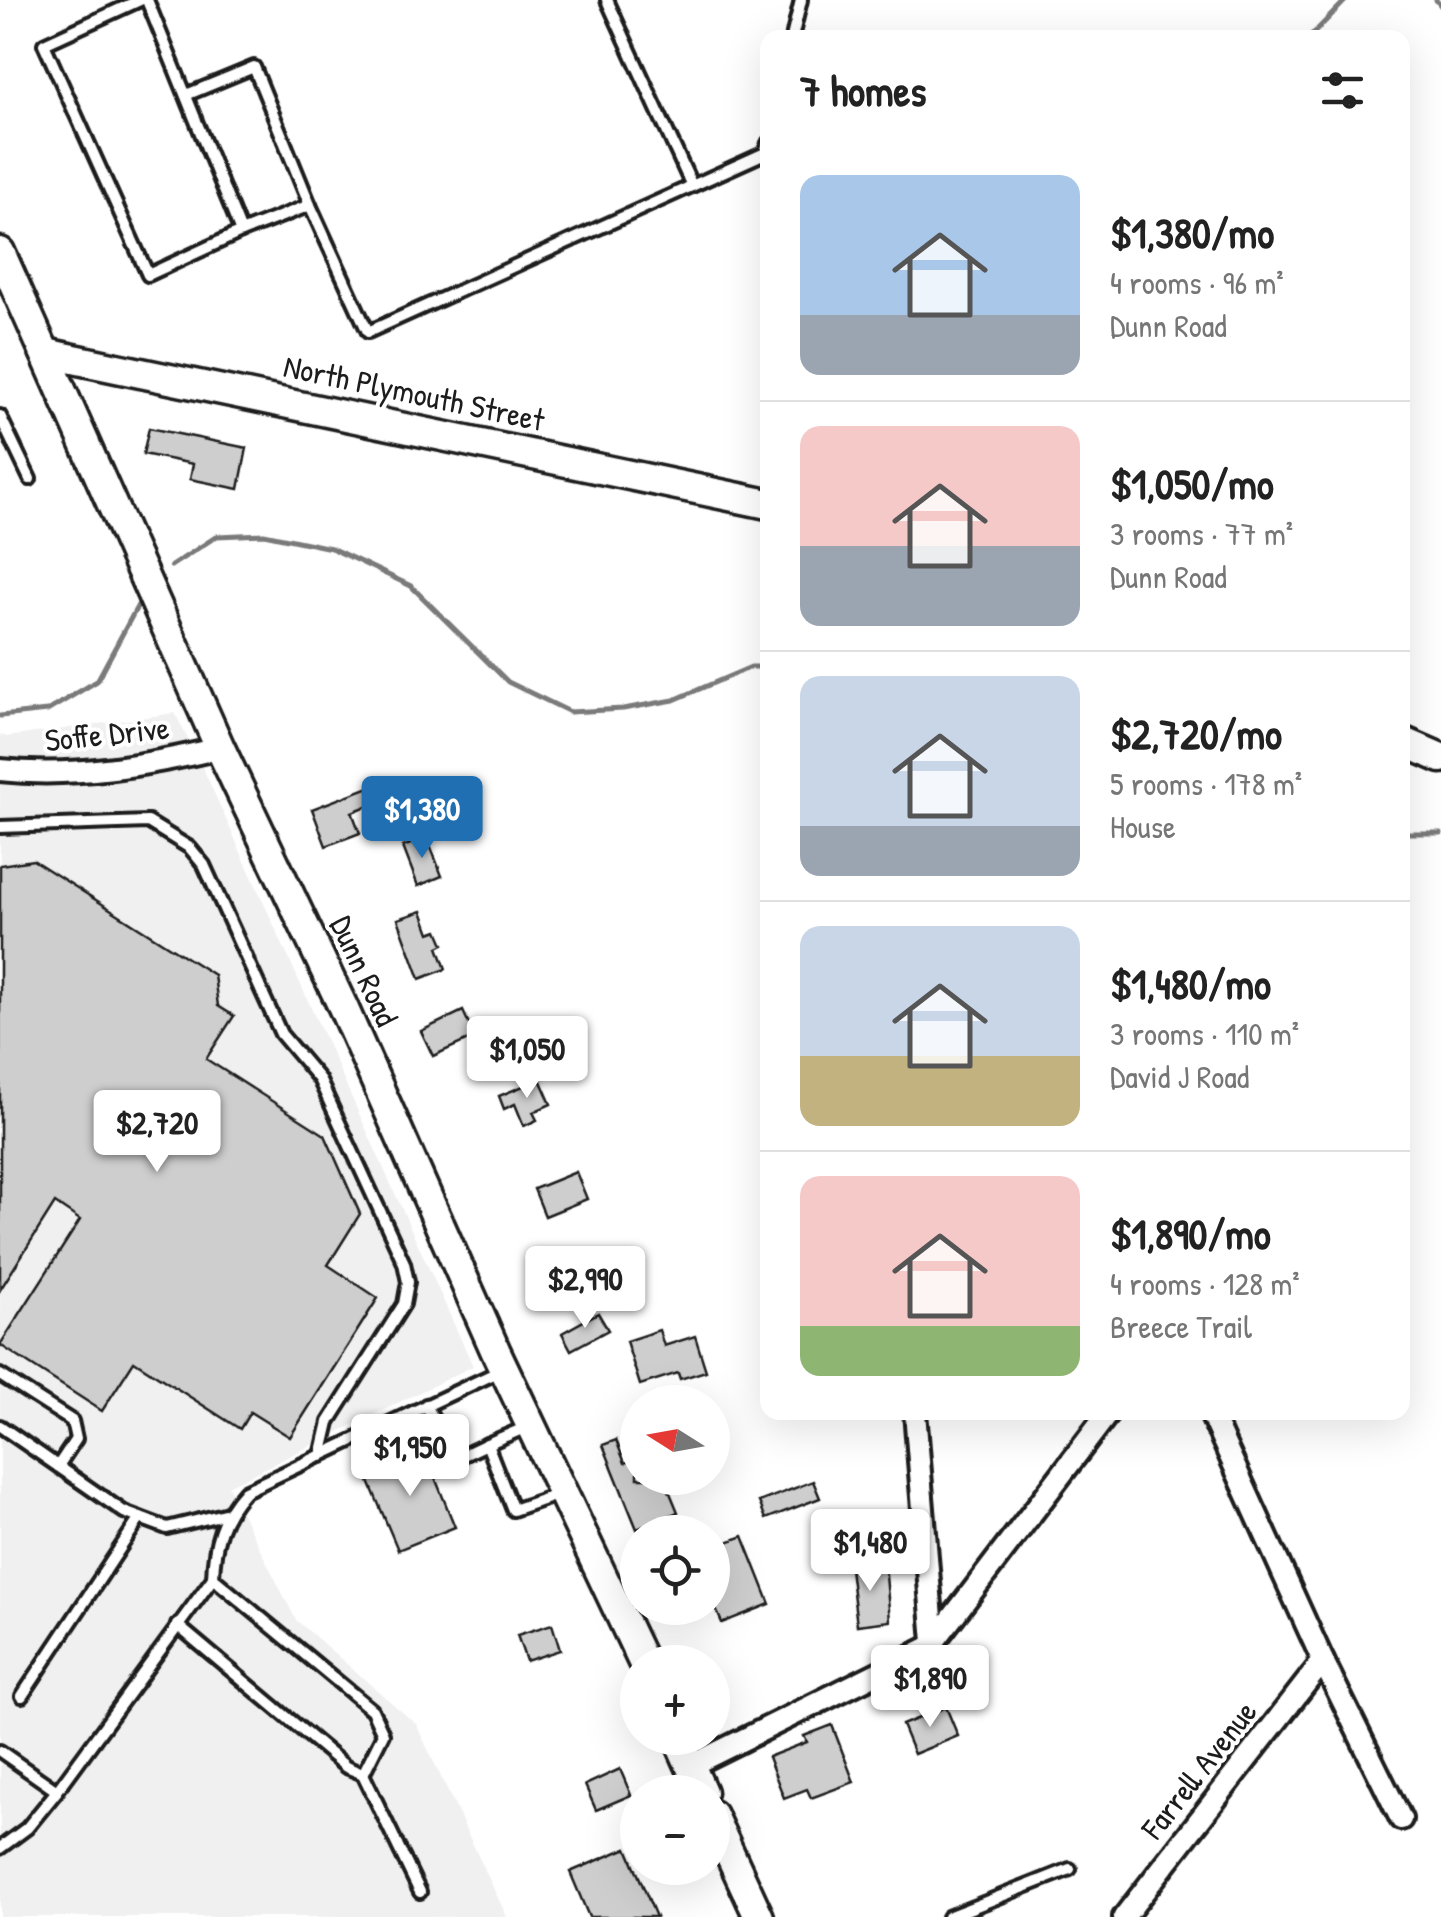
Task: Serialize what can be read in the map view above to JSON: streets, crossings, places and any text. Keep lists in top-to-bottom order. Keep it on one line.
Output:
{"streets":{"main road":["North Plymouth Street","Dunn Road"],"street":["Soffe Drive","Farrell Avenue"]},"crossings":[["North Plymouth Street","Dunn Road"],["Soffe Drive","Dunn Road"]],"north":"left","page":{"heading":"7 homes","list":[{"name":"$1,380/mo","note":"4 rooms · 96 m² · Dunn Road"},{"name":"$1,050/mo","note":"3 rooms · 77 m² · Dunn Road"},{"name":"$2,720/mo","note":"5 rooms · 178 m² · House"},{"name":"$1,480/mo","note":"3 rooms · 110 m² · David J Road"},{"name":"$1,890/mo","note":"4 rooms · 128 m² · Breece Trail"}],"price":["$1,380","$1,050","$2,720","$2,990","$1,950","$1,480","$1,890"],"map_buttons":["+","−"]}}
